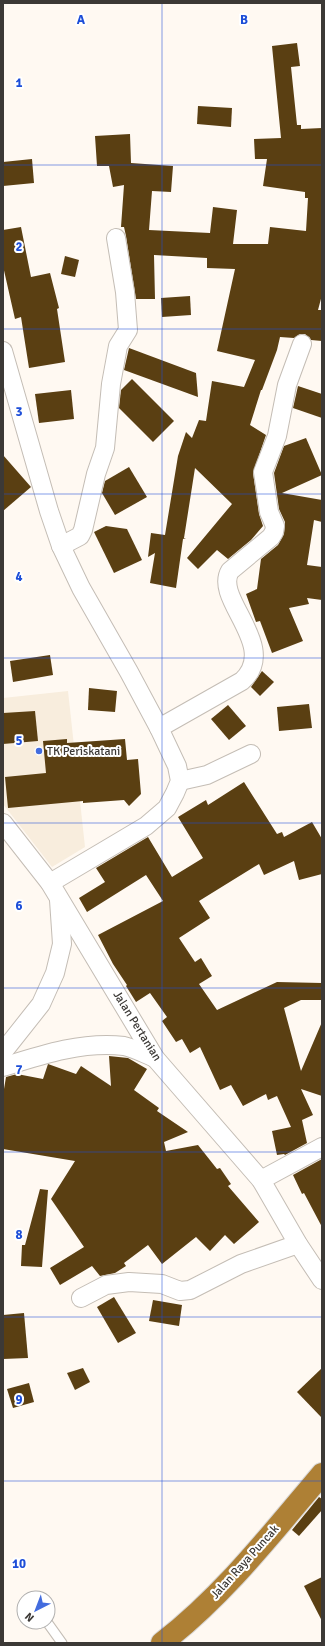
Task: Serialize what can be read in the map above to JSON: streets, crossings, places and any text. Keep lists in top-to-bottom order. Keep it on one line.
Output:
{"streets":{"highway":["Jalan Raya Puncak"],"street":["Jalan Pertanian"]},"places":["TK Periskatani"],"north":"bottom left","grid":{"columns":["A","B"],"rows":["1","2","3","4","5","6","7","8","9","10"]}}
